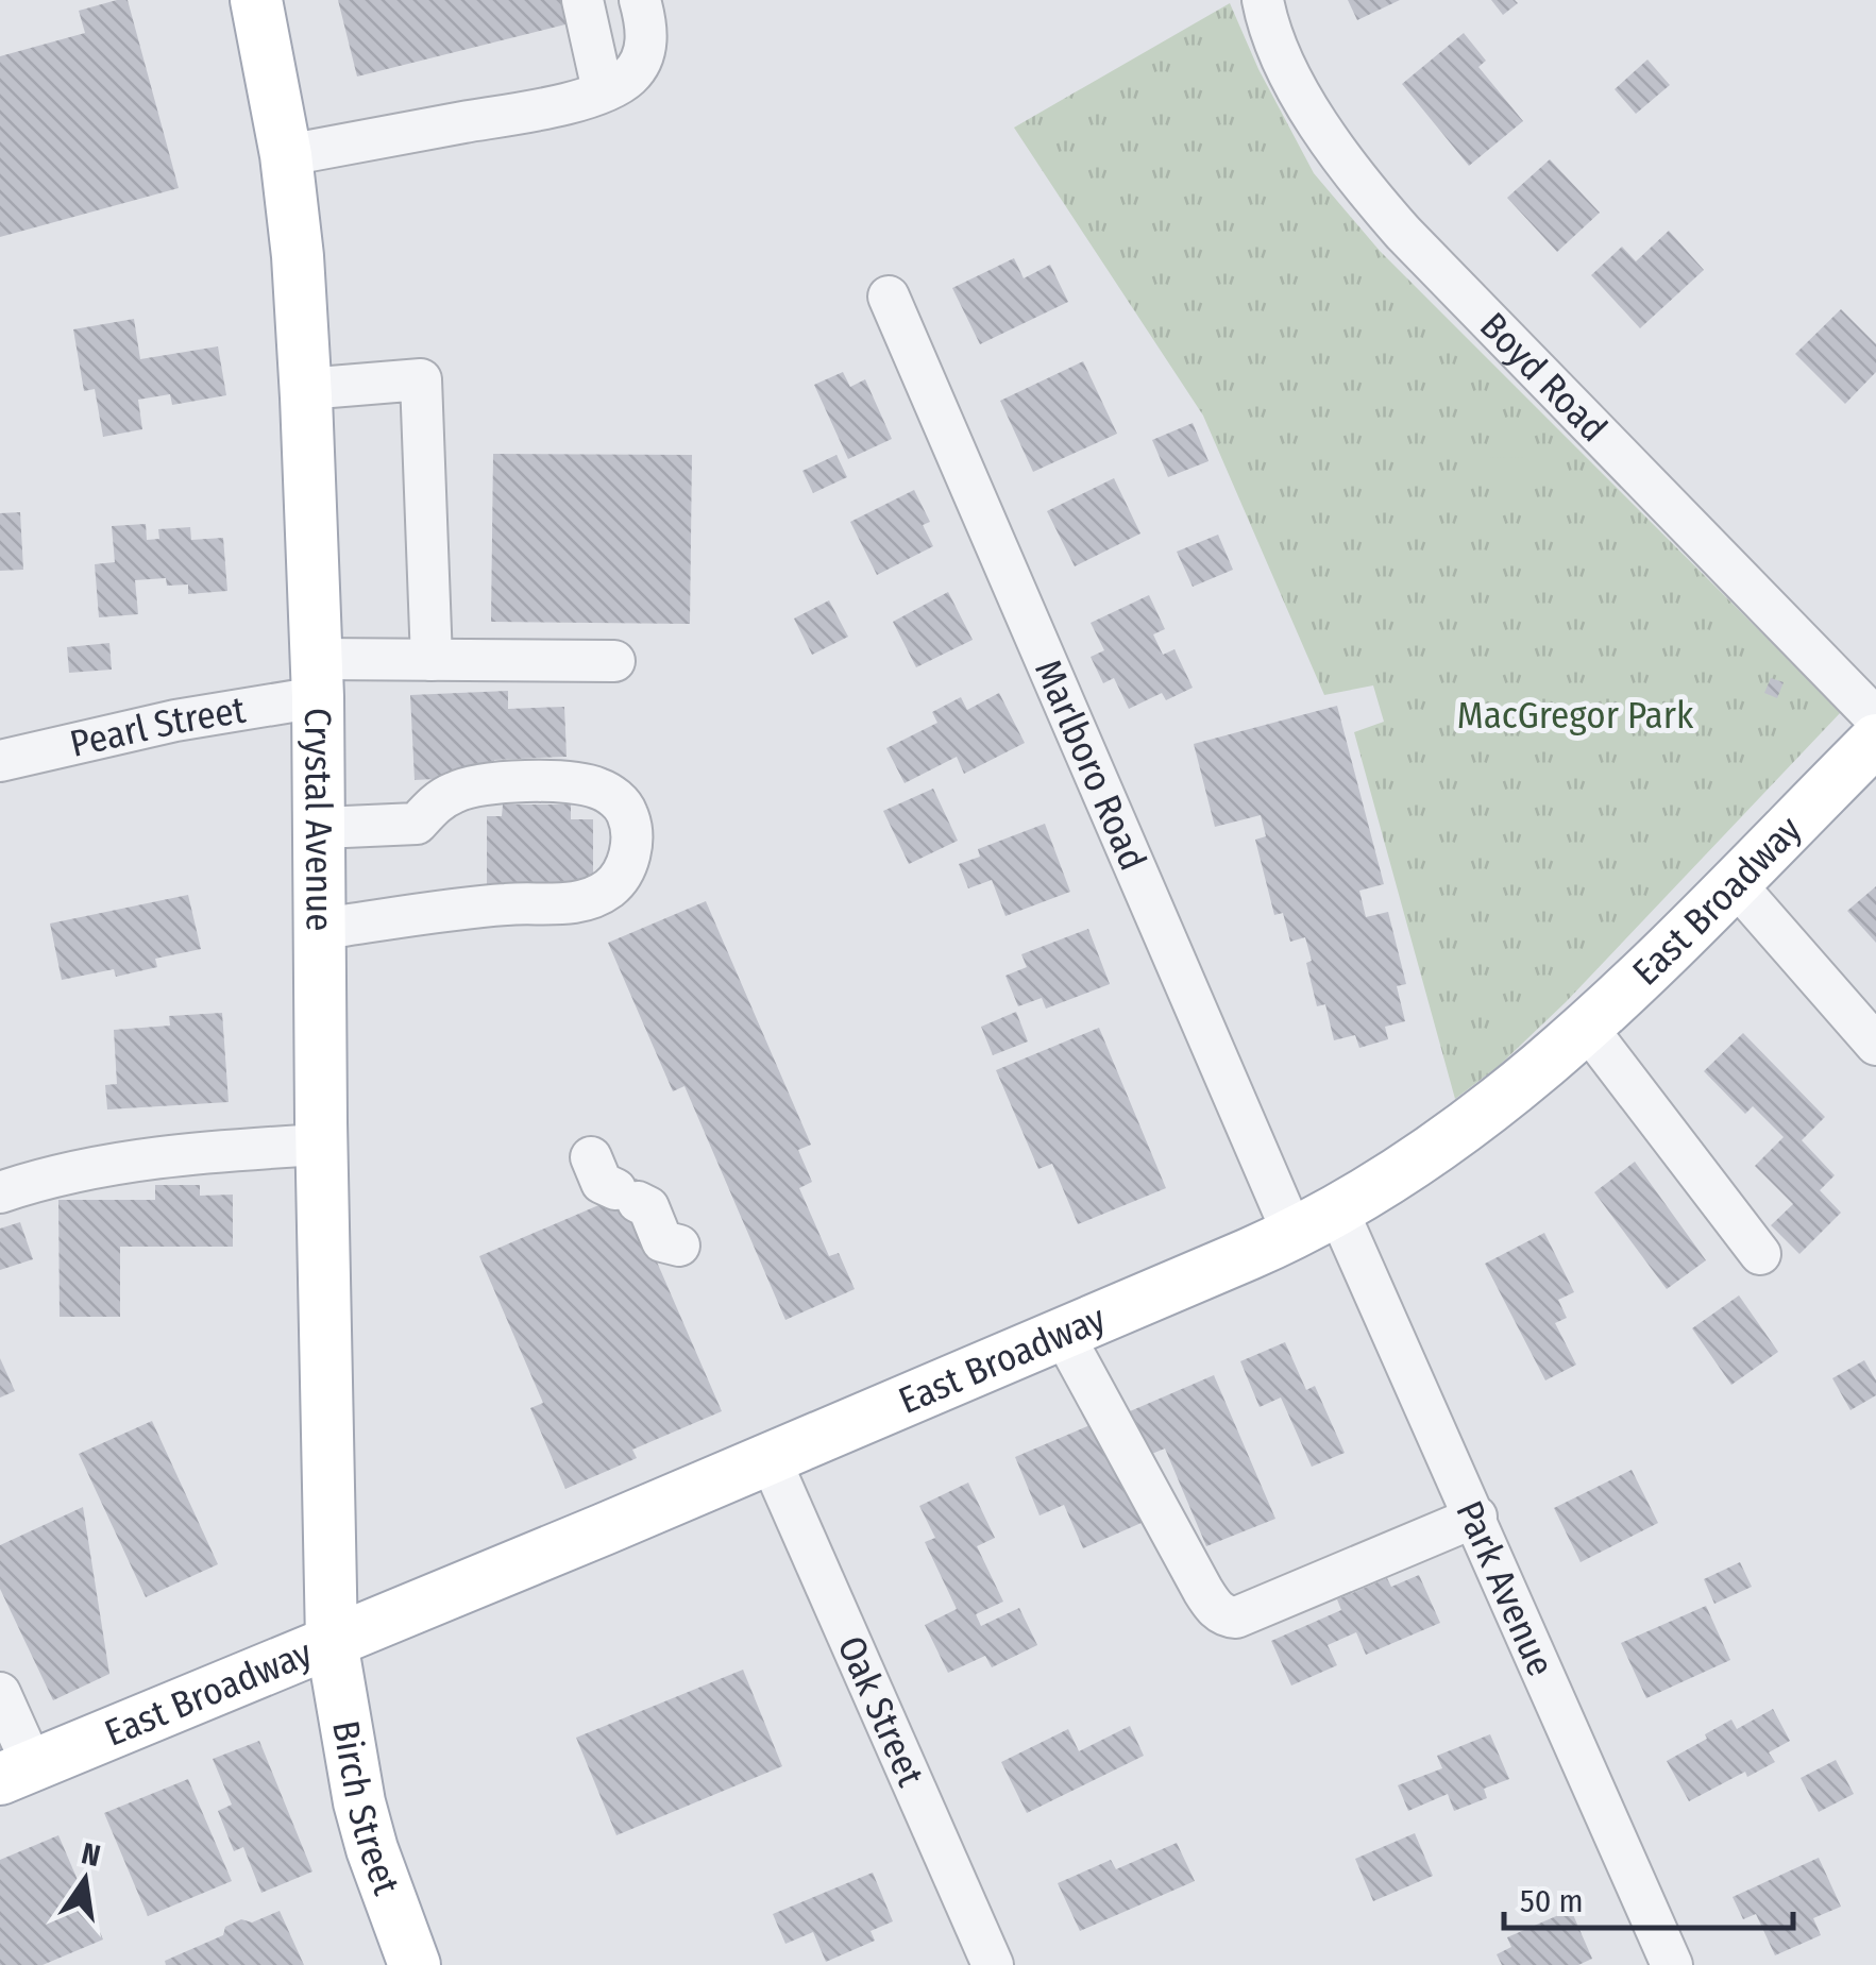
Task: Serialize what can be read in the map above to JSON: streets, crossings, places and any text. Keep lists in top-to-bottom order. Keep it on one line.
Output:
{"streets":{"main road":["Crystal Avenue","East Broadway","Birch Street"],"street":["Boyd Road","Pearl Street","Marlboro Road","Park Avenue","Oak Street"]},"crossings":[["Pearl Street","Crystal Avenue"],["Marlboro Road","East Broadway"],["Crystal Avenue","East Broadway"],["Crystal Avenue","Birch Street"],["East Broadway","Park Avenue"],["East Broadway","Oak Street"],["East Broadway","Birch Street"]],"parks":["MacGregor Park"],"scale_bar":"50 m","north":"top"}
